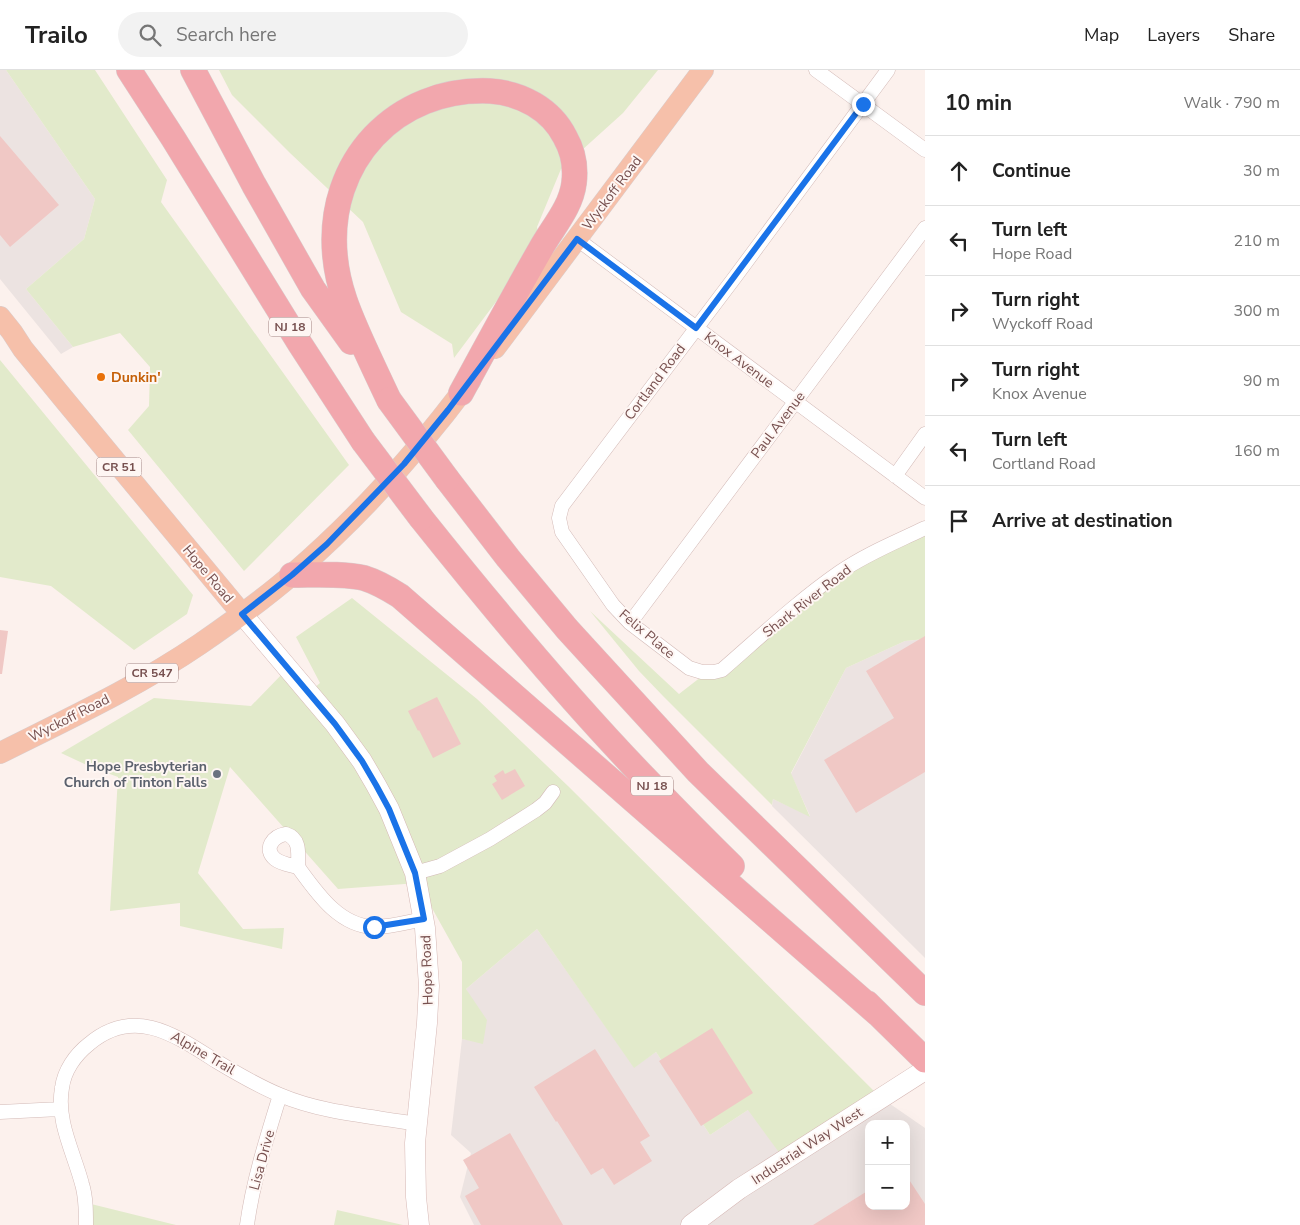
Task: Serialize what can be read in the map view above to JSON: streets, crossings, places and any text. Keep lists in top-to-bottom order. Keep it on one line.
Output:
{"streets":{"highway":["NJ 18"],"main road":["Wyckoff Road","CR 51","Hope Road","CR 547"],"street":["Knox Avenue","Cortland Road","Paul Avenue","Shark River Road","Felix Place","Alpine Trail","Industrial Way West","Lisa Drive"]},"crossings":[["Wyckoff Road","Knox Avenue"],["Wyckoff Road","Hope Road"],["Knox Avenue","Cortland Road"],["Knox Avenue","Paul Avenue"],["Cortland Road","Felix Place"],["Paul Avenue","Felix Place"],["Hope Road","Alpine Trail"],["Shark River Road","Felix Place"],["Alpine Trail","Lisa Drive"]],"places":["Dunkin'","Hope Presbyterian Church of Tinton Falls"],"page":{"header":"Trailo","search":"Search here","nav":["Map","Layers","Share"],"heading":["10 min","Walk · 790 m"],"list":[["Continue","30 m"],["Turn left","Hope Road","210 m"],["Turn right","Wyckoff Road","300 m"],["Turn right","Knox Avenue","90 m"],["Turn left","Cortland Road","160 m"],"Arrive at destination"],"map_buttons":["+","−"]}}
